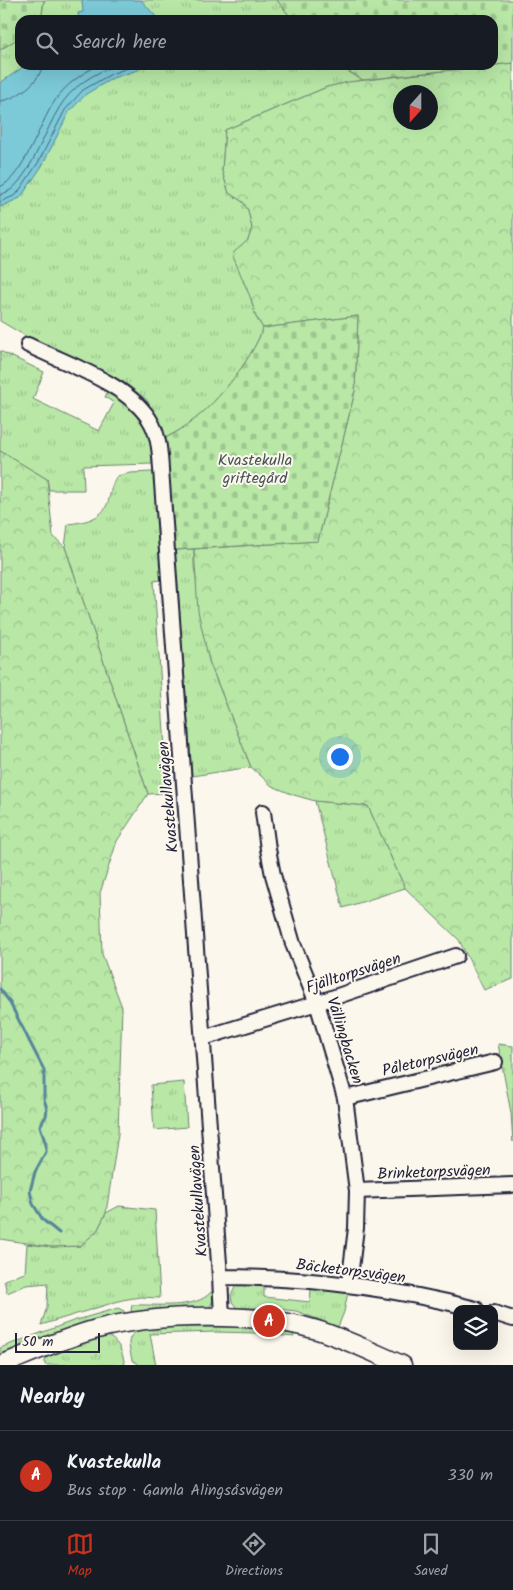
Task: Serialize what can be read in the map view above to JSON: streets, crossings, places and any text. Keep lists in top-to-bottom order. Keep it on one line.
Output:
{"streets":{"street":["Kvastekullavägen","Fjälltorpsvägen","Vällingbacken","Påletorpsvägen","Brinketorpsvägen","Bäcketorpsvägen"]},"crossings":[["Kvastekullavägen","Fjälltorpsvägen"],["Kvastekullavägen","Bäcketorpsvägen"],["Fjälltorpsvägen","Vällingbacken"],["Vällingbacken","Påletorpsvägen"],["Vällingbacken","Brinketorpsvägen"],["Vällingbacken","Bäcketorpsvägen"]],"parks":["Kvastekulla griftegård"],"scale_bar":"50 m","north":"bottom","page":{"search":"Search here","pins":"A","scale":"50 m","heading":"Nearby","list":[{"mark":"A","name":"Kvastekulla","note":"Bus stop · Gamla Alingsåsvägen","value":"330 m"}],"nav":["Map","Directions","Saved"]}}
